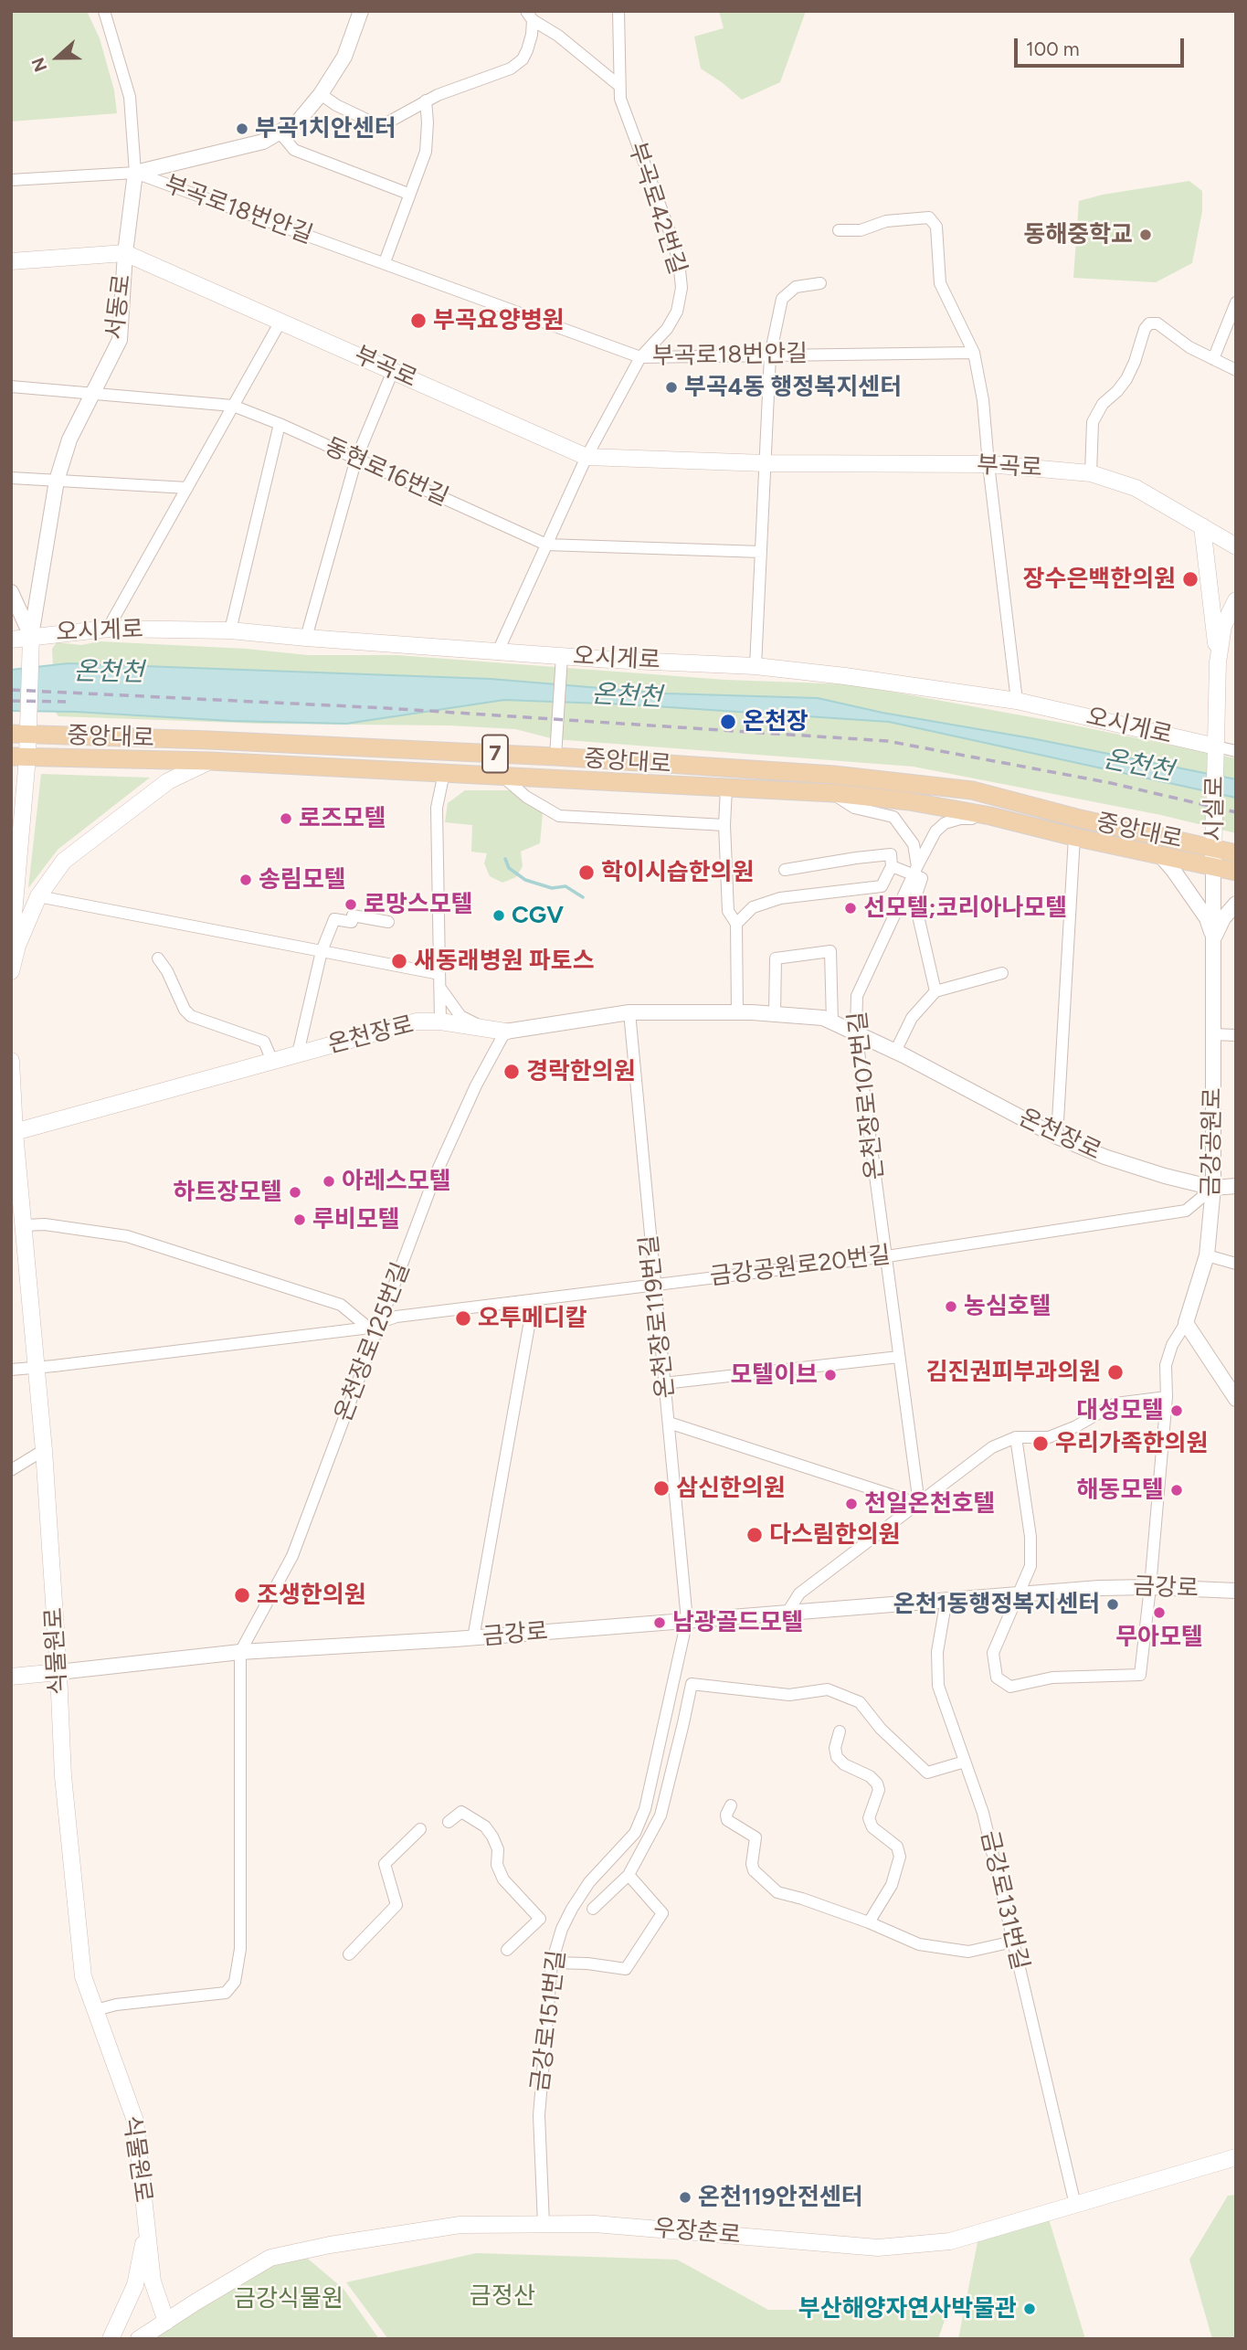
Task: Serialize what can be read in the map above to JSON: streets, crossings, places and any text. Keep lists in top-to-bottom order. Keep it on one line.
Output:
{"streets":{"main road":["부곡로","오시게로","중앙대로","7","시실로","온천장로","금강로","식물원로","우장춘로"],"street":["부곡로42번길","부곡로18번안길","서동로","동현로16번길","온천장로107번길","금강공원로","금강공원로20번길","온천장로119번길","온천장로125번길","금강로131번길","금강로151번길"]},"crossings":[["부곡로42번길","부곡로18번안길"],["부곡로42번길","부곡로"],["부곡로42번길","동현로16번길"],["부곡로42번길","오시게로"],["부곡로18번안길","서동로"],["서동로","부곡로"],["서동로","동현로16번길"],["서동로","오시게로"],["오시게로","시실로"],["중앙대로","시실로"],["중앙대로","온천장로107번길"],["중앙대로","금강공원로"],["시실로","금강공원로"],["온천장로","온천장로107번길"],["온천장로","금강공원로"],["온천장로","금강공원로20번길"],["온천장로","온천장로119번길"],["온천장로","온천장로125번길"],["온천장로","식물원로"],["온천장로107번길","금강공원로20번길"],["금강공원로","금강공원로20번길"],["금강공원로20번길","온천장로119번길"],["금강공원로20번길","온천장로125번길"],["금강공원로20번길","식물원로"],["온천장로119번길","금강로"],["온천장로119번길","금강로151번길"],["온천장로125번길","금강로"],["금강로","식물원로"],["금강로","금강로131번길"],["금강로","금강로151번길"],["식물원로","우장춘로"],["금강로131번길","우장춘로"],["금강로151번길","우장춘로"]],"water":["온천천"],"parks":["금정산","금강식물원"],"places":["부곡1치안센터","동해중학교","부곡요양병원","부곡4동 행정복지센터","장수은백한의원","온천장","로즈모텔","학이시습한의원","송림모텔","로망스모텔","선모텔;코리아나모텔","CGV","새동래병원 파토스","경락한의원","아레스모텔","하트장모텔","루비모텔","농심호텔","오투메디칼","김진권피부과의원","모텔이브","대성모텔","우리가족한의원","삼신한의원","해동모텔","천일온천호텔","다스림한의원","조생한의원","온천1동행정복지센터","무아모텔","남광골드모텔","온천119안전센터","부산해양자연사박물관"],"scale_bar":"100 m","north":"left"}
